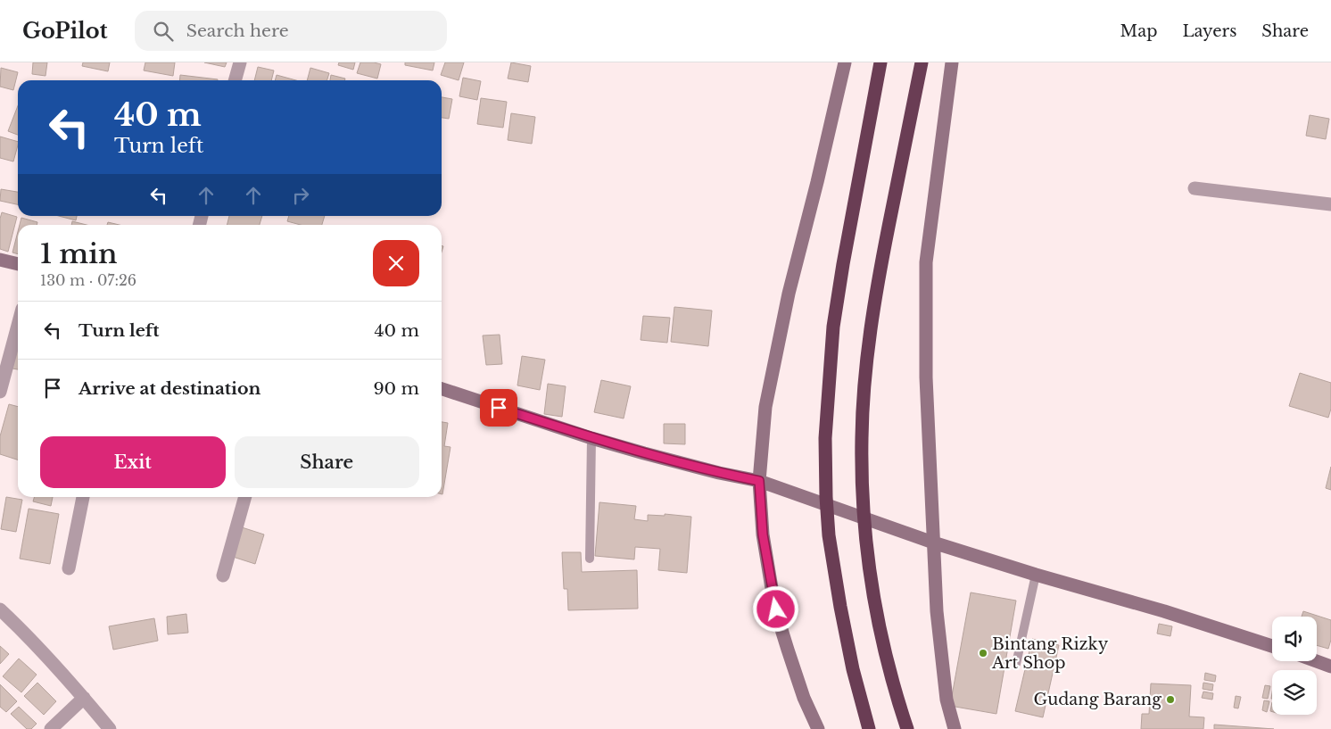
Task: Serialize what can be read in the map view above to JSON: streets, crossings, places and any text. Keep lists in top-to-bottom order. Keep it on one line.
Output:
{"places":["Bintang Rizky Art Shop","Gudang Barang"],"page":{"header":"GoPilot","search":"Search here","nav":["Map","Layers","Share"],"turn":["40 m","Turn left"],"heading":["1 min","130 m · 07:26"],"list":[{"name":"Turn left","value":"40 m"},{"name":"Arrive at destination","value":"90 m"}],"buttons":["Exit","Share"]}}
